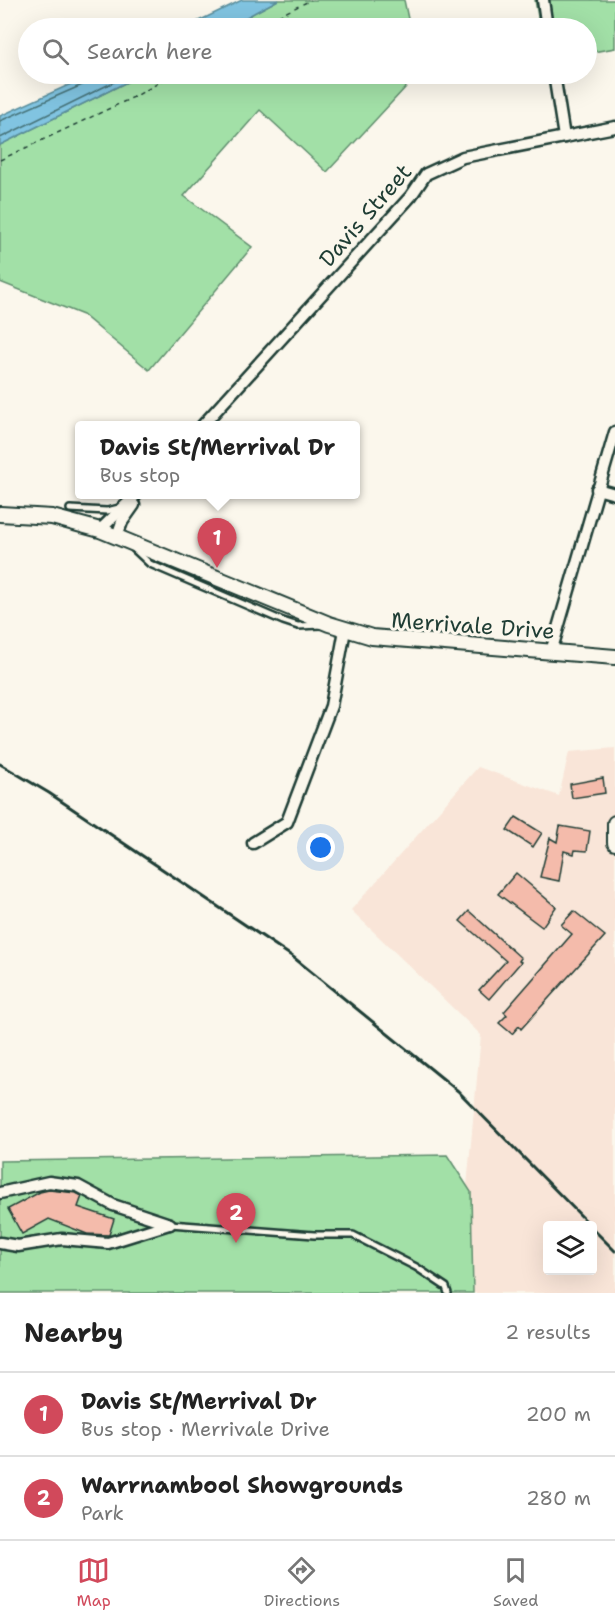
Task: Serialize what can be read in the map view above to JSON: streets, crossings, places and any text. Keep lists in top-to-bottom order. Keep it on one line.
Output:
{"streets":{"street":["Davis Street","Merrivale Drive"]},"page":{"search":"Search here","popup":["Davis St/Merrival Dr","Bus stop"],"pins":["1","2"],"heading":["Nearby","2 results"],"list":[{"mark":"1","name":"Davis St/Merrival Dr","note":"Bus stop · Merrivale Drive","value":"200 m"},{"mark":"2","name":"Warrnambool Showgrounds","note":"Park","value":"280 m"}],"nav":["Map","Directions","Saved"]}}
